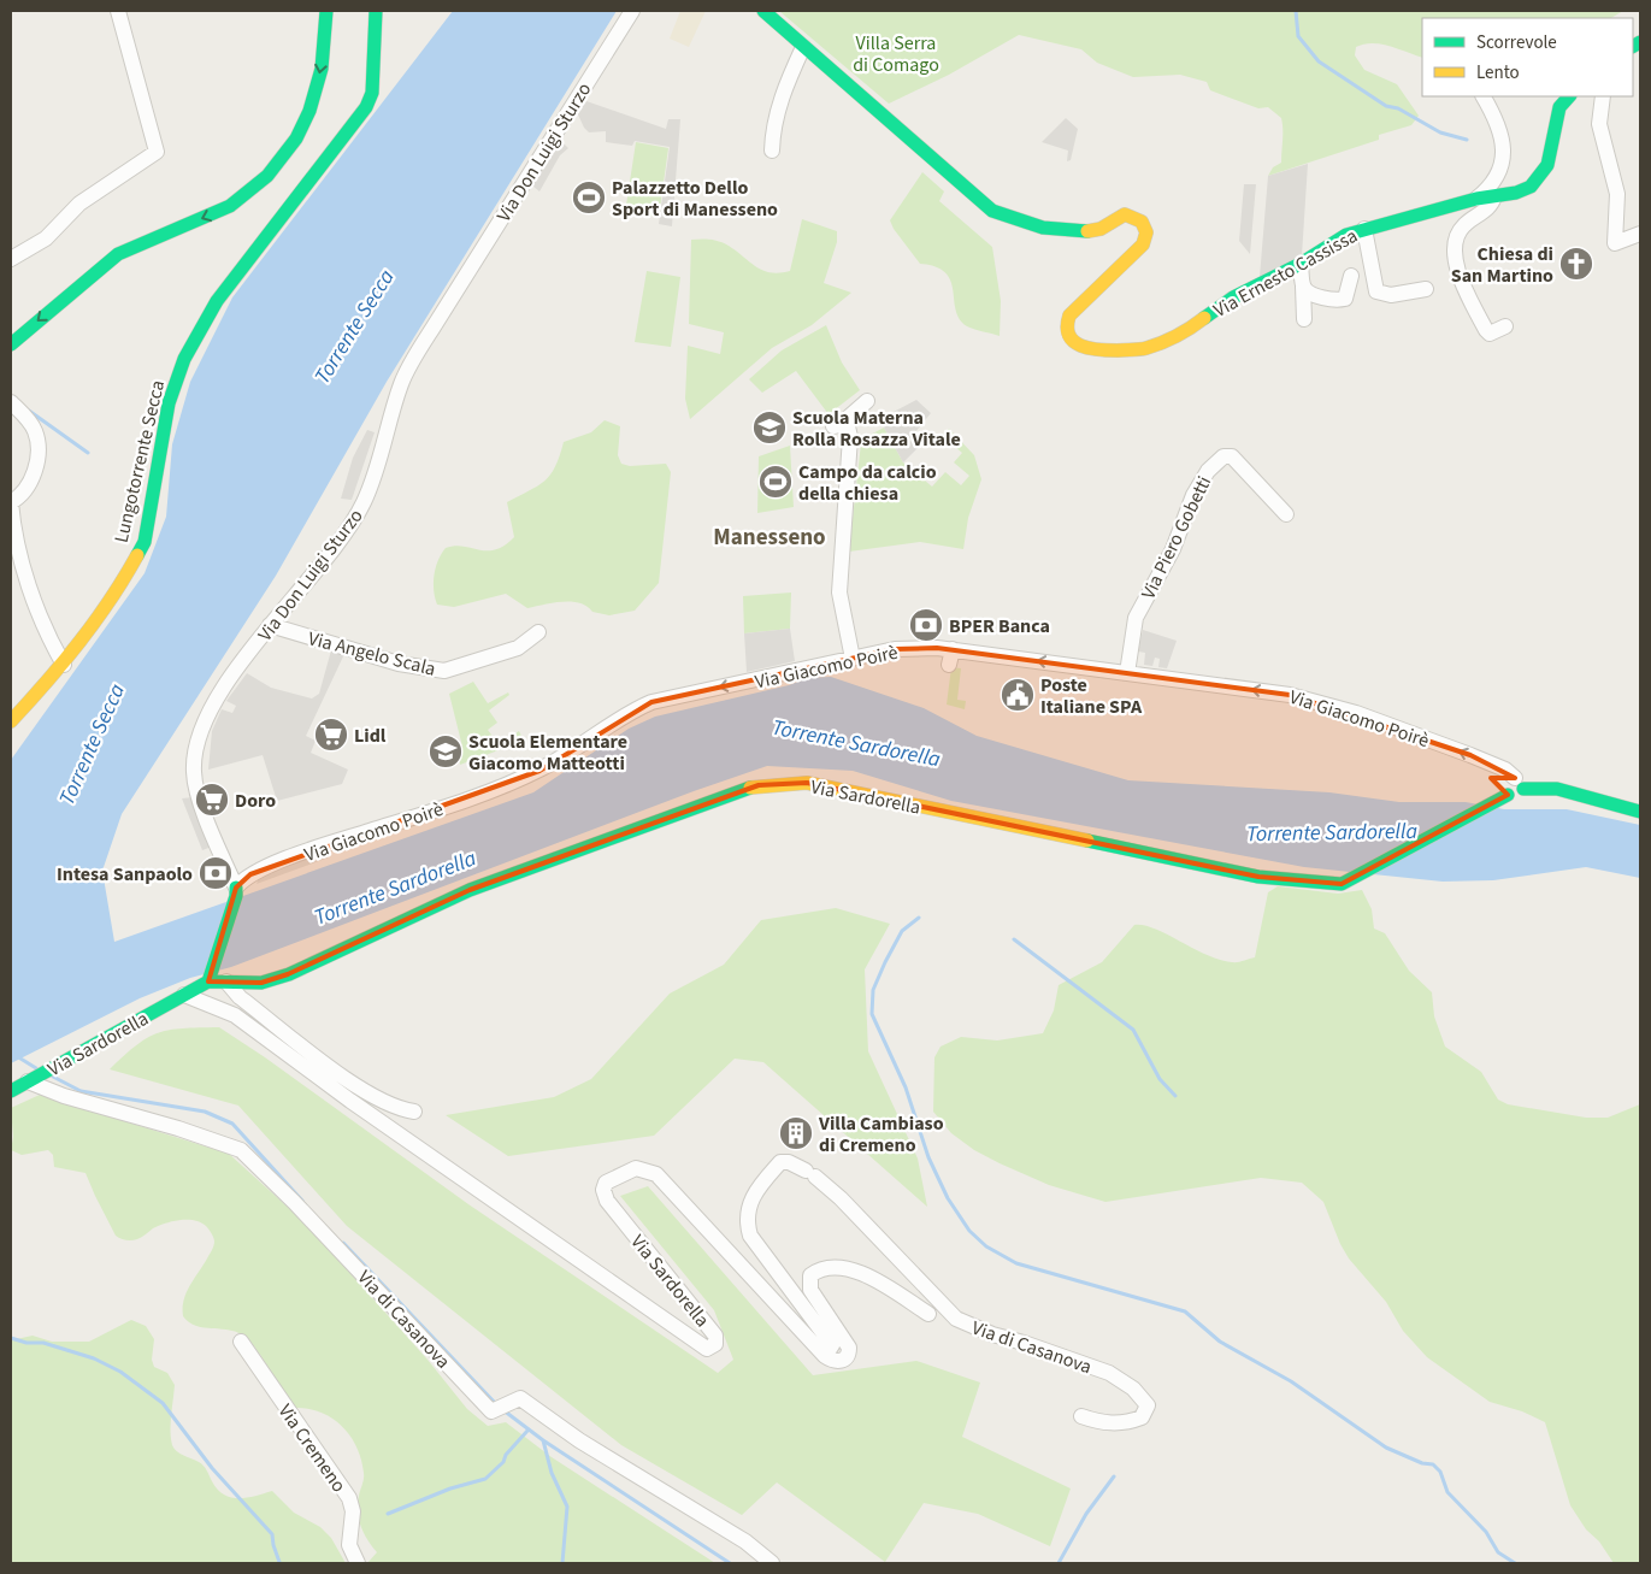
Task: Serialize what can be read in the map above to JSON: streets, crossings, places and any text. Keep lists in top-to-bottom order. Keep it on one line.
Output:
{"streets":{"main road":["Via Ernesto Cassissa","Lungotorrente Secca","Via Giacomo Poirè","Via Sardorella"],"street":["Via Don Luigi Sturzo","Via Piero Gobetti","Via Angelo Scala","Via di Casanova","Via Cremeno"]},"crossings":[["Via Don Luigi Sturzo","Via Angelo Scala"],["Via Don Luigi Sturzo","Via Giacomo Poirè"],["Via Piero Gobetti","Via Giacomo Poirè"],["Via Giacomo Poirè","Via Sardorella"],["Via Sardorella","Via di Casanova"]],"one_way":["Via Giacomo Poirè"],"districts":["Manesseno"],"water":["Torrente Secca","Torrente Sardorella"],"parks":["Villa Serra di Comago"],"places":{"sports":["Palazzetto Dello Sport di Manesseno","Campo da calcio della chiesa"],"church":["Chiesa di San Martino"],"school or university":["Scuola Materna Rolla Rosazza Vitale","Scuola Elementare Giacomo Matteotti"],"bank":["BPER Banca","Intesa Sanpaolo"],"public building":["Poste Italiane SPA"],"supermarket":["Lidl","Doro"],"building":["Villa Cambiaso di Cremeno"]},"legend":["Scorrevole","Lento"]}
